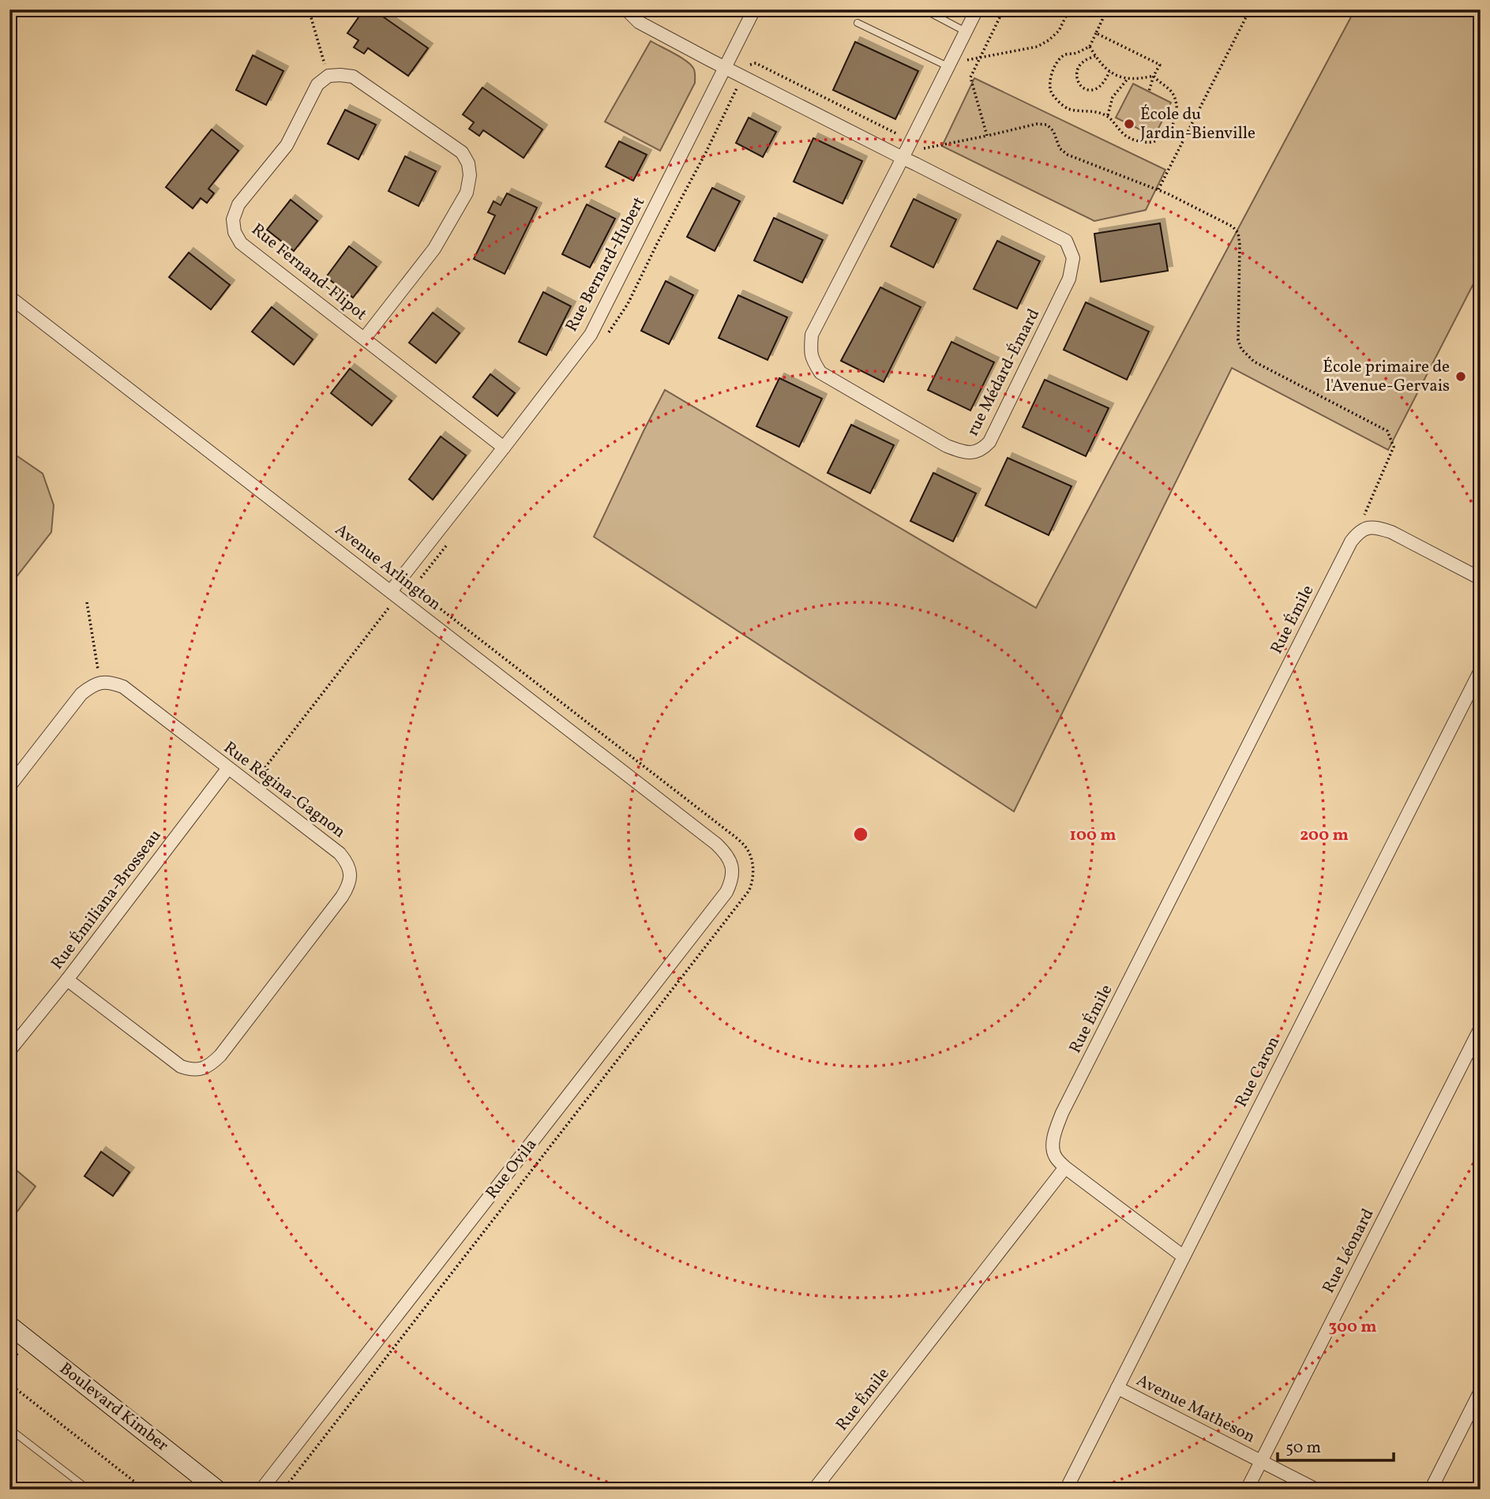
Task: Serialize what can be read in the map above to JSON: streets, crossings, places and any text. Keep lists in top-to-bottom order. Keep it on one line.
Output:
{"streets":{"street":["Rue Bernard-Hubert","Rue Fernand-Flipot","rue Médard-Émard","Avenue Arlington","Rue Émile","Rue Régina-Gagnon","Rue Émiliana-Brosseau","Rue Caron","Rue Ovila","Rue Léonard","Boulevard Kimber","Avenue Matheson"]},"crossings":[["Rue Bernard-Hubert","Rue Fernand-Flipot"],["Rue Bernard-Hubert","rue Médard-Émard"],["Rue Bernard-Hubert","Avenue Arlington"],["Avenue Arlington","Rue Ovila"],["Rue Régina-Gagnon","Rue Émiliana-Brosseau"],["Rue Caron","Avenue Matheson"],["Rue Léonard","Avenue Matheson"]],"places":["École du Jardin-Bienville","École primaire de l'Avenue-Gervais"],"scale_bar":"50 m","rings":["100 m","200 m","300 m"]}
